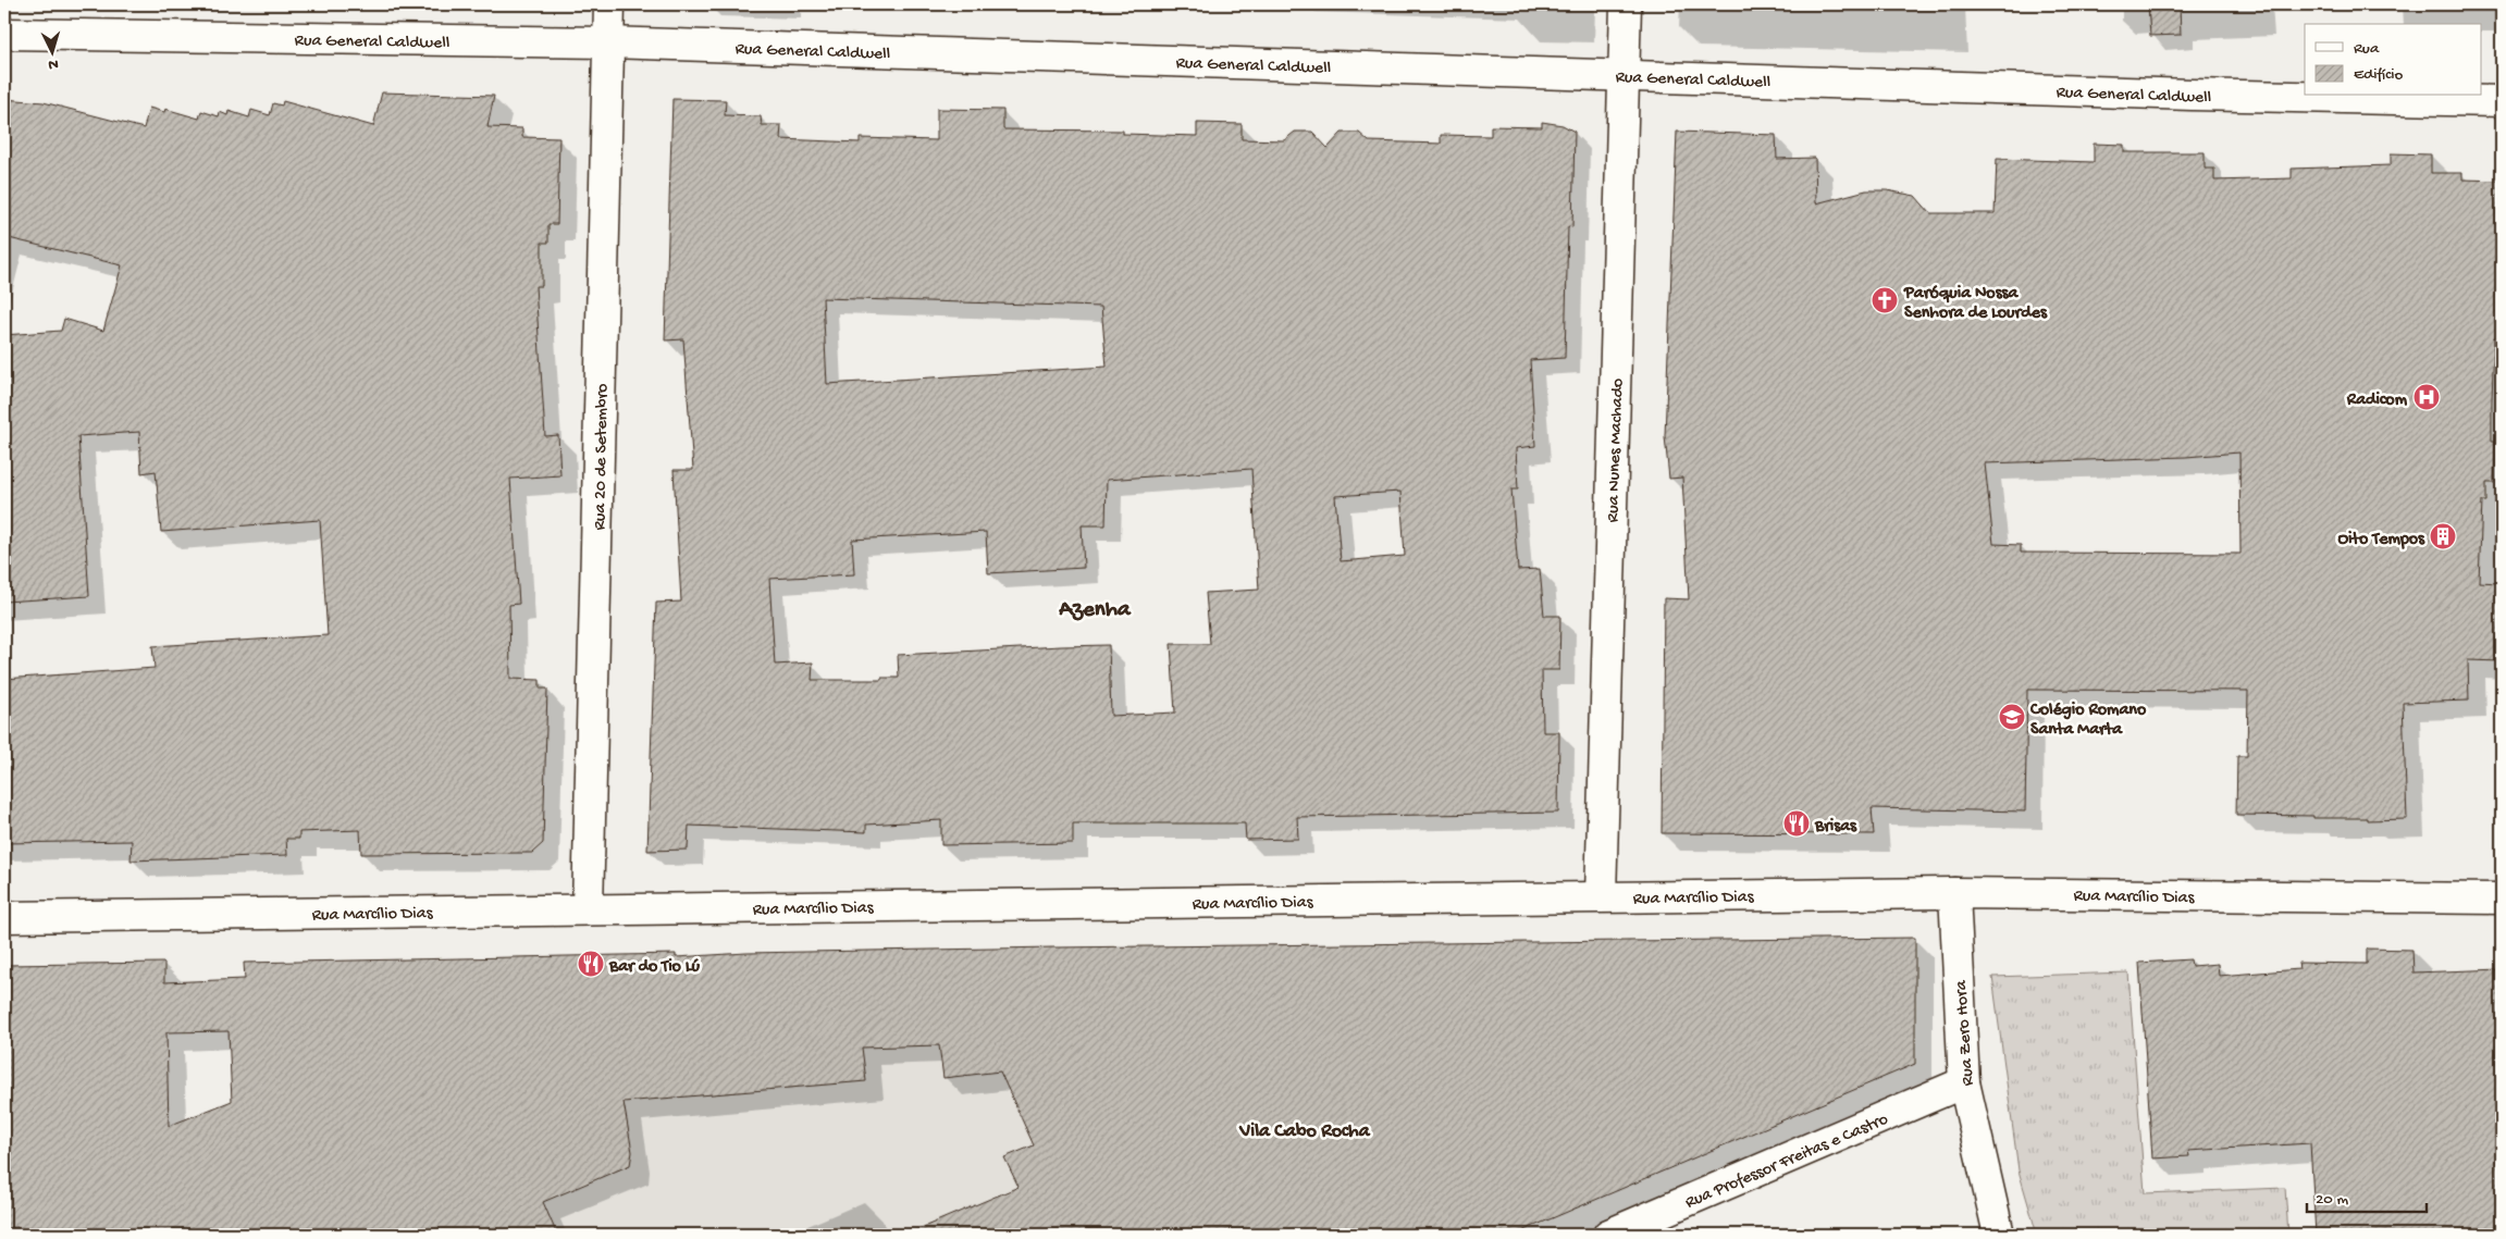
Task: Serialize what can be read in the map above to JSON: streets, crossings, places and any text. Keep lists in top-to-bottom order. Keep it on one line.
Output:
{"streets":{"street":["Rua General Caldwell","Rua Nunes Machado","Rua 20 de Setembro","Rua Marcílio Dias","Rua Zero Hora","Rua Professor Freitas e Castro"]},"crossings":[["Rua General Caldwell","Rua Nunes Machado"],["Rua General Caldwell","Rua 20 de Setembro"],["Rua Nunes Machado","Rua Marcílio Dias"],["Rua 20 de Setembro","Rua Marcílio Dias"],["Rua Marcílio Dias","Rua Zero Hora"],["Rua Zero Hora","Rua Professor Freitas e Castro"]],"districts":["Azenha","Vila Cabo Rocha"],"places":{"church":["Paróquia Nossa Senhora de Lourdes"],"hospital":["Radicom"],"building":["Oito Tempos"],"school or university":["Colégio Romano Santa Marta"],"restaurant":["Brisas","Bar do Tio Lú"]},"legend":["Rua","Edifício"],"scale_bar":"20 m","north":"bottom"}
